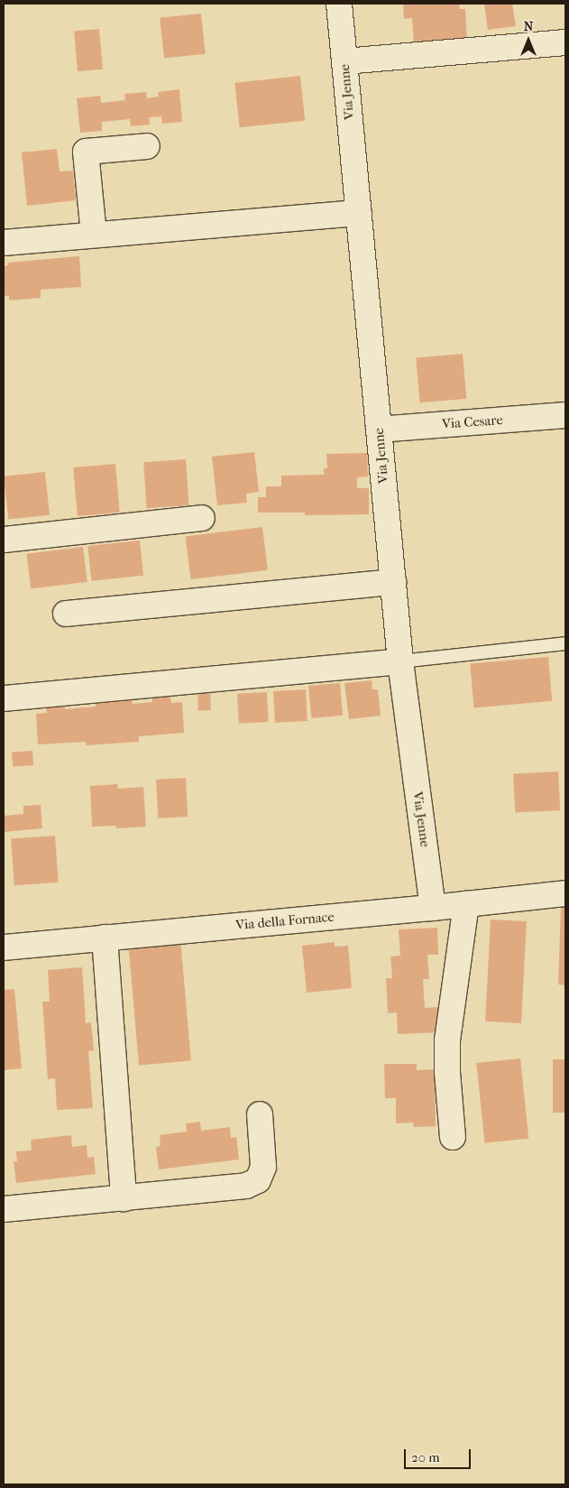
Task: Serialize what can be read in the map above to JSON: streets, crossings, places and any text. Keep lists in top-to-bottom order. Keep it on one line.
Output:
{"streets":{"street":["Via Jenne","Via Cesare","Via della Fornace"]},"crossings":[["Via Jenne","Via Cesare"],["Via Jenne","Via della Fornace"]],"scale_bar":"20 m","north":"top"}
